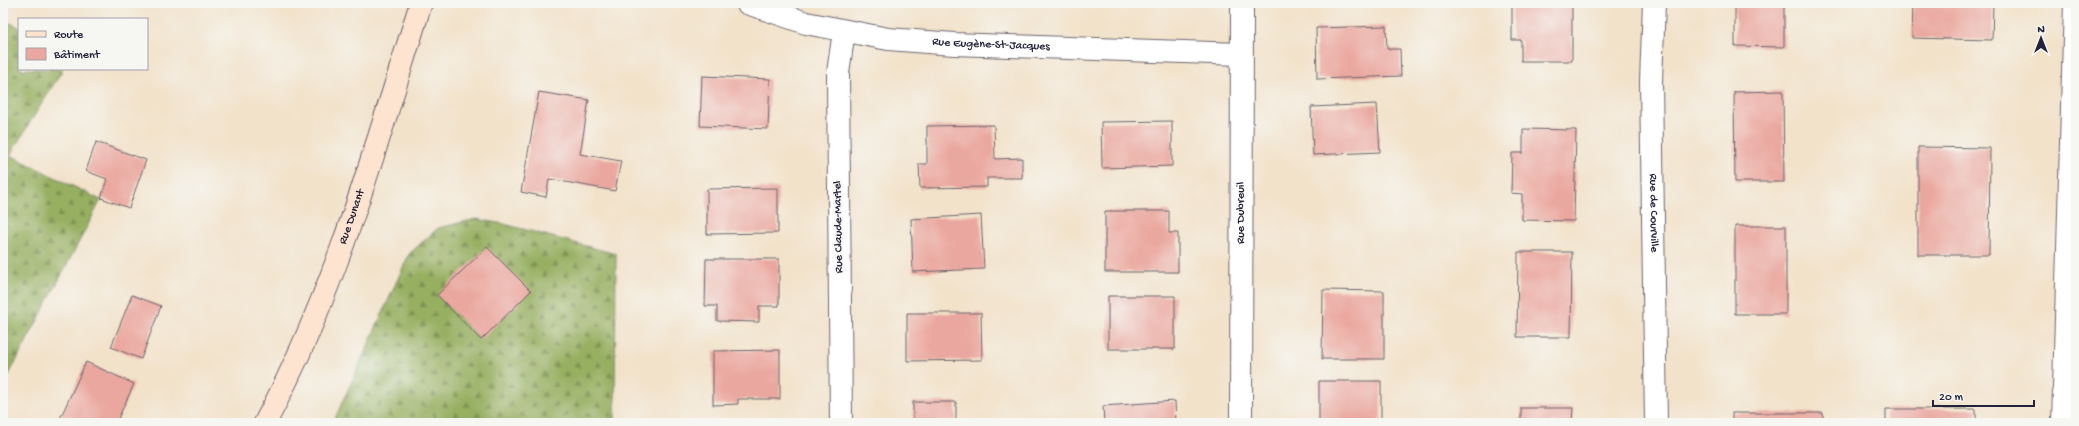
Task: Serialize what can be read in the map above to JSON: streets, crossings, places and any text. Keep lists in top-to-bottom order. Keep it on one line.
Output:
{"streets":{"street":["Rue Eugène-St-Jacques","Rue Dubreuil","Rue de Courville","Rue Dunant","Rue Claude-Martel"]},"crossings":[["Rue Eugène-St-Jacques","Rue Dubreuil"],["Rue Eugène-St-Jacques","Rue Claude-Martel"]],"legend":["Route","Bâtiment"],"scale_bar":"20 m","north":"top"}
